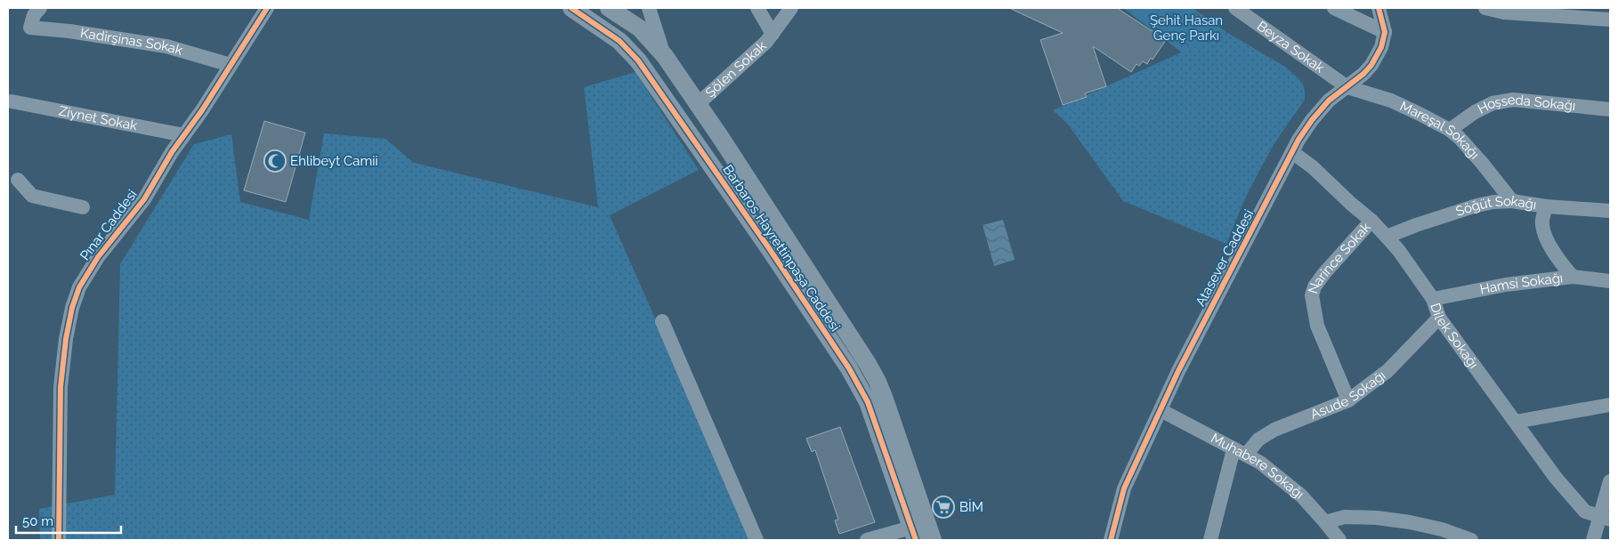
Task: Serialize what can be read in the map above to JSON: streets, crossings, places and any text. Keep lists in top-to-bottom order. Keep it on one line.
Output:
{"streets":{"street":["Kadirşinas Sokak","Beyza Sokak","Şölen Sokak","Hoşseda Sokağı","Ziynet Sokak","Mareşal Sokağı","Söğüt Sokağı","Pınar Caddesi","Barbaros Hayrettinpaşa Caddesi","Atasever Caddesi","Narince Sokak","Hamsi Sokağı","Dilek Sokağı","Asude Sokağı","Muhabere Sokağı"]},"crossings":[["Kadirşinas Sokak","Pınar Caddesi"],["Beyza Sokak","Mareşal Sokağı"],["Beyza Sokak","Atasever Caddesi"],["Şölen Sokak","Barbaros Hayrettinpaşa Caddesi"],["Hoşseda Sokağı","Mareşal Sokağı"],["Ziynet Sokak","Pınar Caddesi"],["Mareşal Sokağı","Söğüt Sokağı"],["Mareşal Sokağı","Atasever Caddesi"],["Söğüt Sokağı","Dilek Sokağı"],["Atasever Caddesi","Dilek Sokağı"],["Atasever Caddesi","Muhabere Sokağı"],["Narince Sokak","Dilek Sokağı"],["Narince Sokak","Asude Sokağı"],["Hamsi Sokağı","Dilek Sokağı"],["Dilek Sokağı","Asude Sokağı"],["Asude Sokağı","Muhabere Sokağı"]],"parks":["Şehit Hasan Genç Parkı"],"places":{"mosque":["Ehlibeyt Camii"],"supermarket":["BİM"]},"scale_bar":"50 m"}
